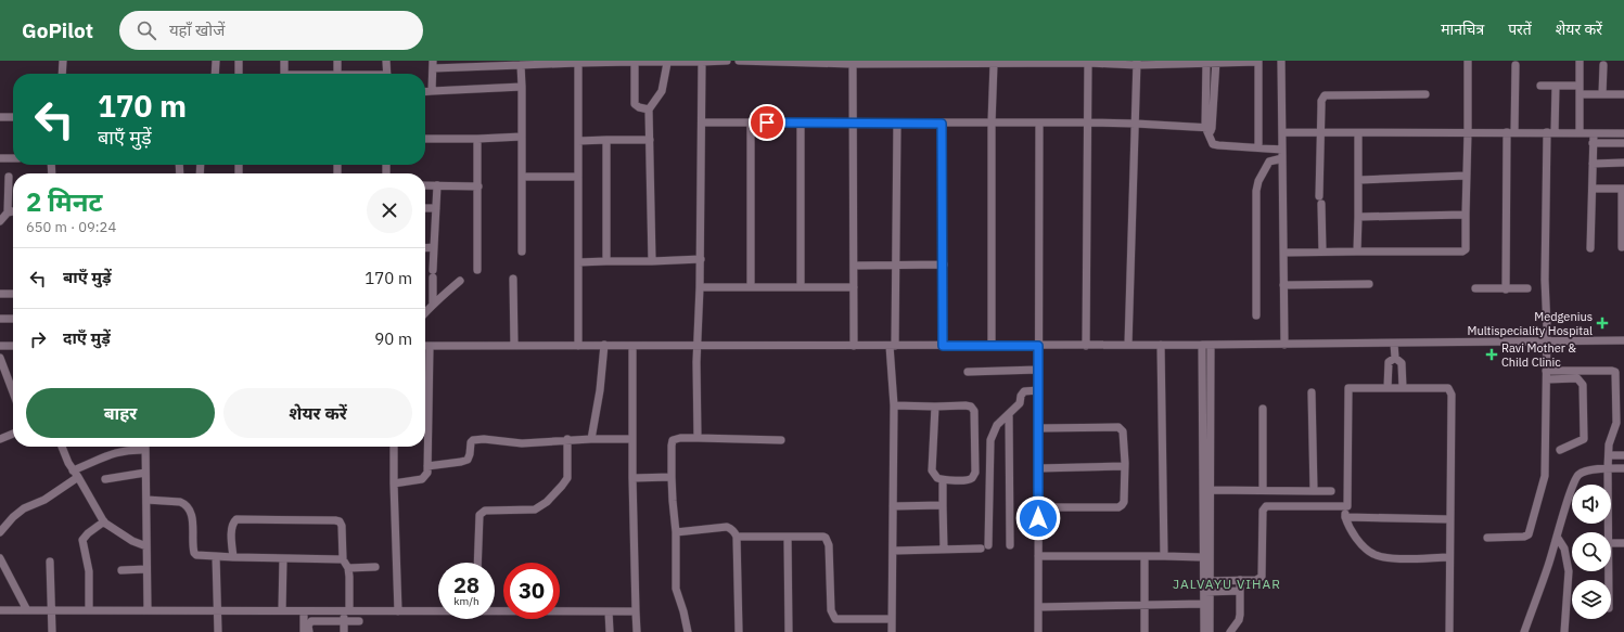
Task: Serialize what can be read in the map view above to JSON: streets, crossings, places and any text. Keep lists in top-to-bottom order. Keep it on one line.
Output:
{"districts":["JALVAYU VIHAR"],"places":{"health":["Medgenius Multispeciality Hospital","Ravi Mother & Child Clinic"]},"page":{"header":"GoPilot","search":"यहाँ खोजें","nav":["मानचित्र","परतें","शेयर करें"],"turn":["170 m","बाएँ मुड़ें"],"heading":["2 मिनट","650 m · 09:24"],"list":[{"name":"बाएँ मुड़ें","value":"170 m"},{"name":"दाएँ मुड़ें","value":"90 m"}],"buttons":["बाहर","शेयर करें"],"speed":"28 km/h","limit":"30"}}
